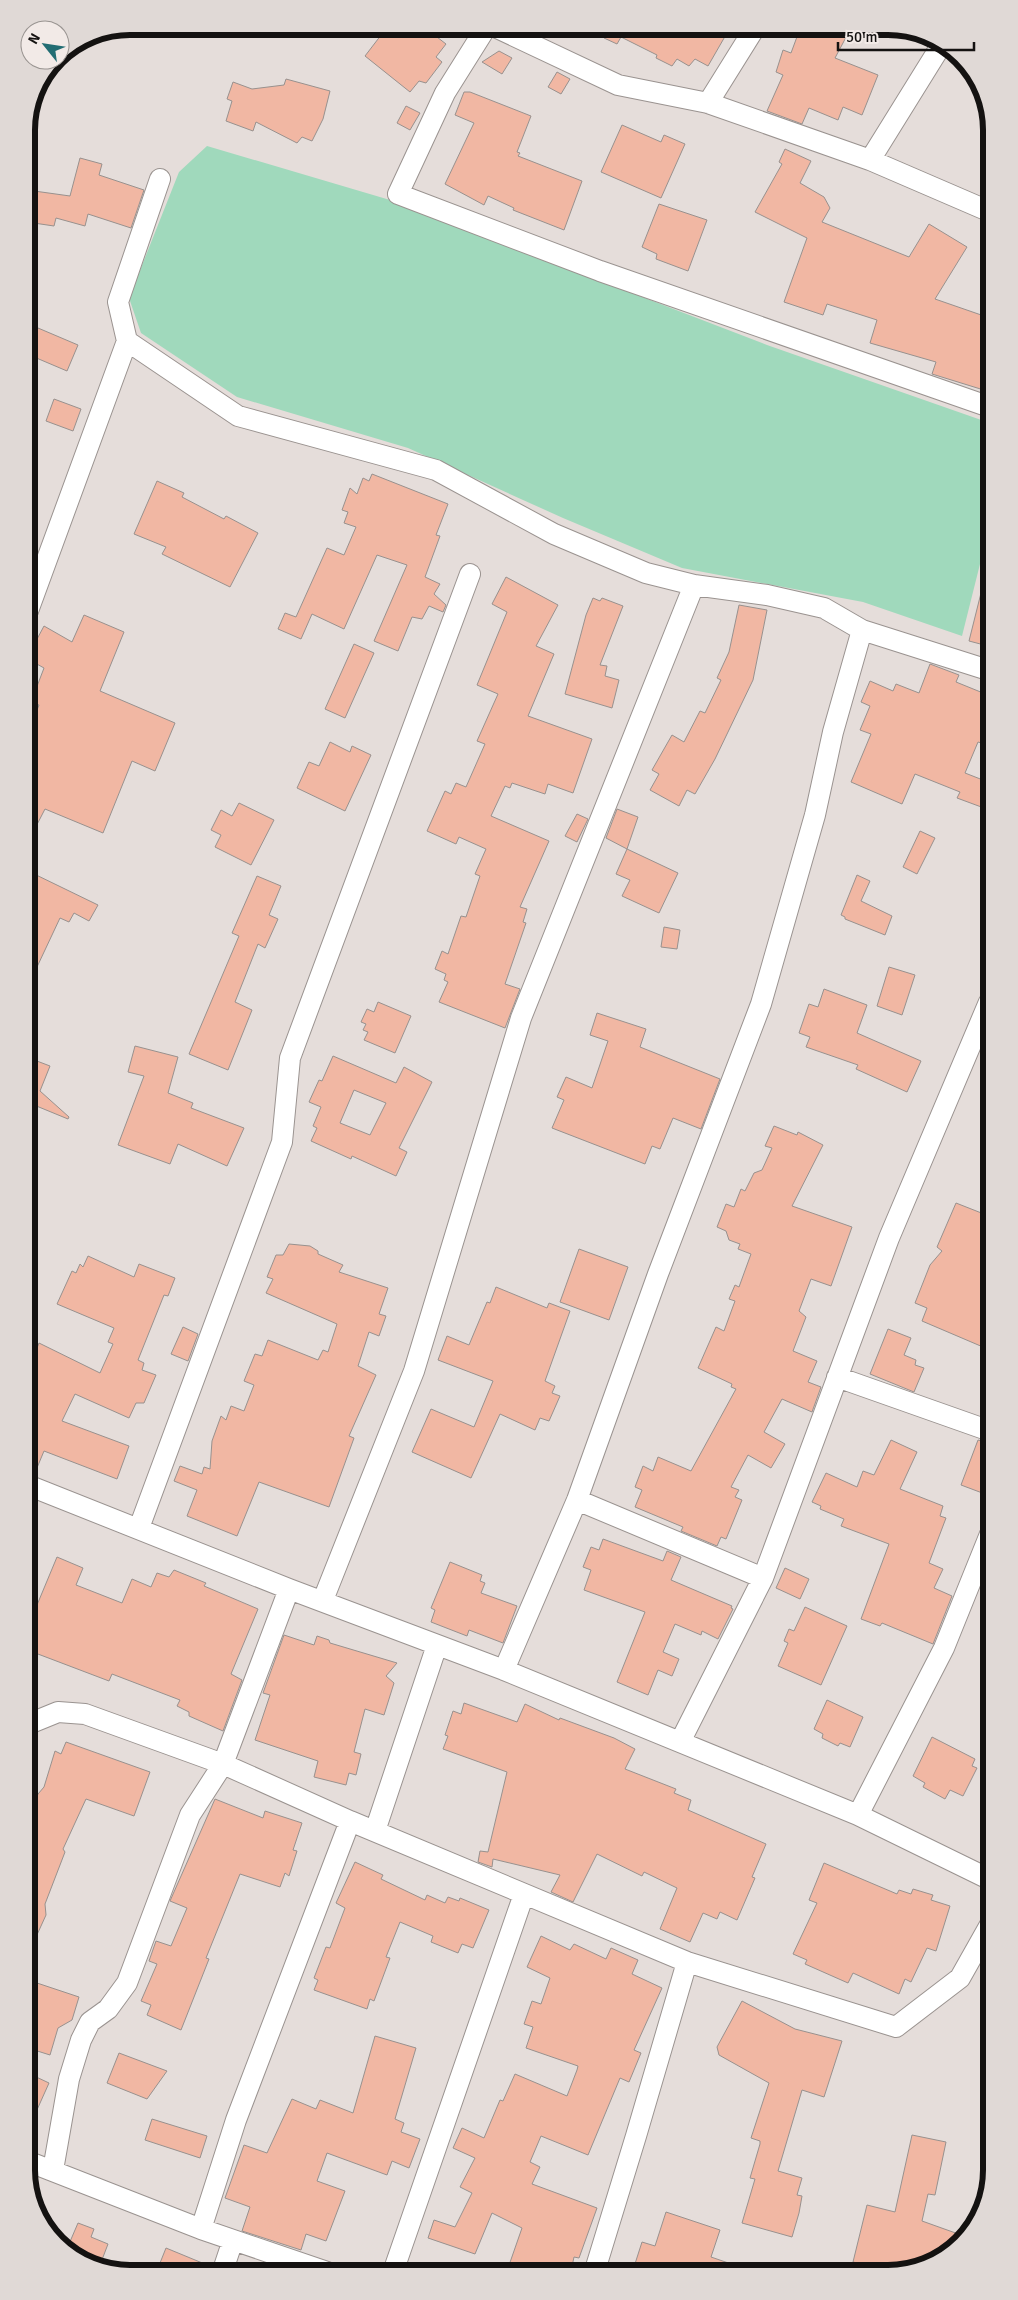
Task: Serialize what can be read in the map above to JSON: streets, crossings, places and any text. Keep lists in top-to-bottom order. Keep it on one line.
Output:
{"scale_bar":"50 m","north":"top left"}
